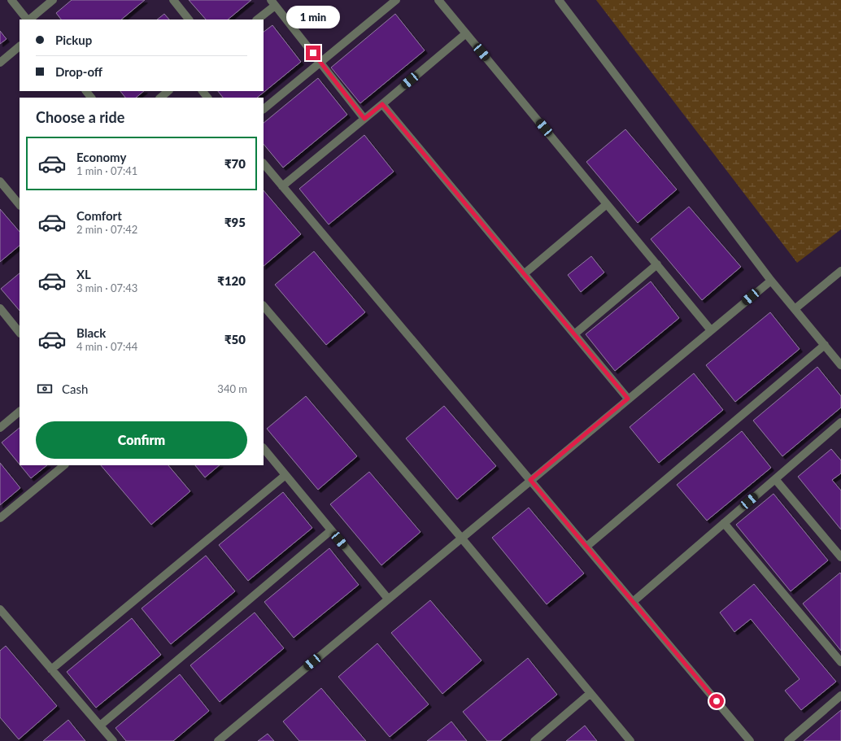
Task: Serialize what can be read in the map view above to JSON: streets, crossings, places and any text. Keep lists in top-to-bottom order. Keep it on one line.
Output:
{"page":{"bubble":"1 min","banner":["Pickup","Drop-off"],"heading":"Choose a ride","list":[{"name":"Economy","note":"1 min · 07:41","value":"₹70"},{"name":"Comfort","note":"2 min · 07:42","value":"₹95"},{"name":"XL","note":"3 min · 07:43","value":"₹120"},{"name":"Black","note":"4 min · 07:44","value":"₹50"}],"pay":["Cash","340 m"],"buttons":"Confirm"}}
